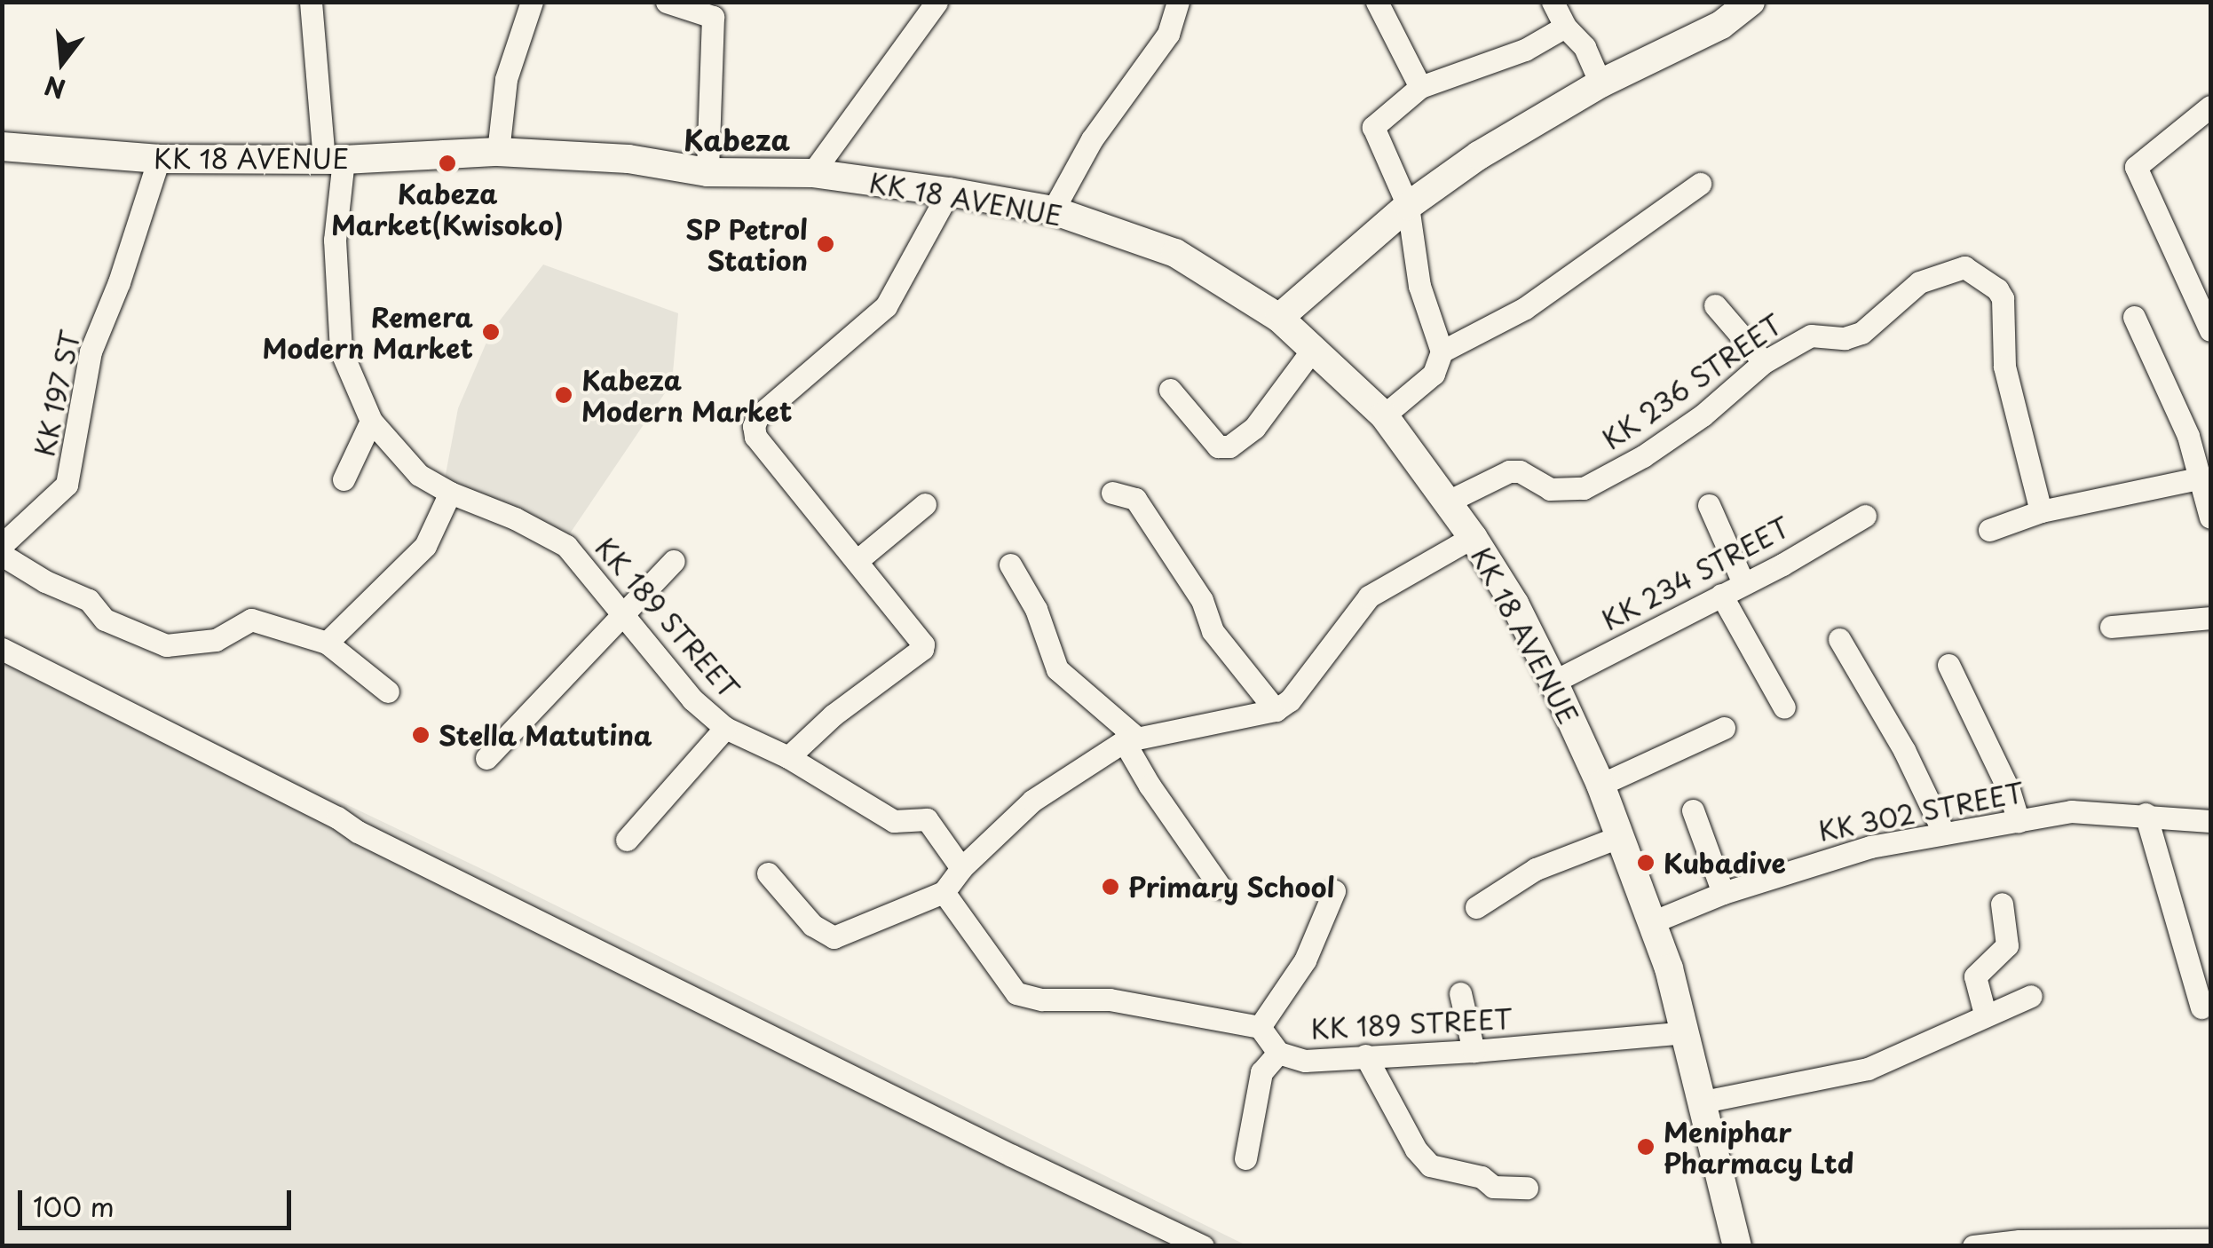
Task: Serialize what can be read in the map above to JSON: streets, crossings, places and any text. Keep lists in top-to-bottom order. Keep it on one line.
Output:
{"streets":{"main road":["KK 18 AVENUE"],"street":["KK 236 STREET","KK 197 ST","KK 234 STREET","KK 189 STREET","KK 302 STREET"]},"crossings":[["KK 18 AVENUE","KK 236 STREET"],["KK 18 AVENUE","KK 197 ST"],["KK 18 AVENUE","KK 234 STREET"],["KK 18 AVENUE","KK 189 STREET"],["KK 18 AVENUE","KK 302 STREET"]],"districts":["Kabeza"],"places":["Kabeza Market(Kwisoko)","SP Petrol Station","Remera Modern Market","Kabeza Modern Market","Stella Matutina","Kubadive","Primary School","Meniphar Pharmacy Ltd"],"scale_bar":"100 m","north":"bottom"}
